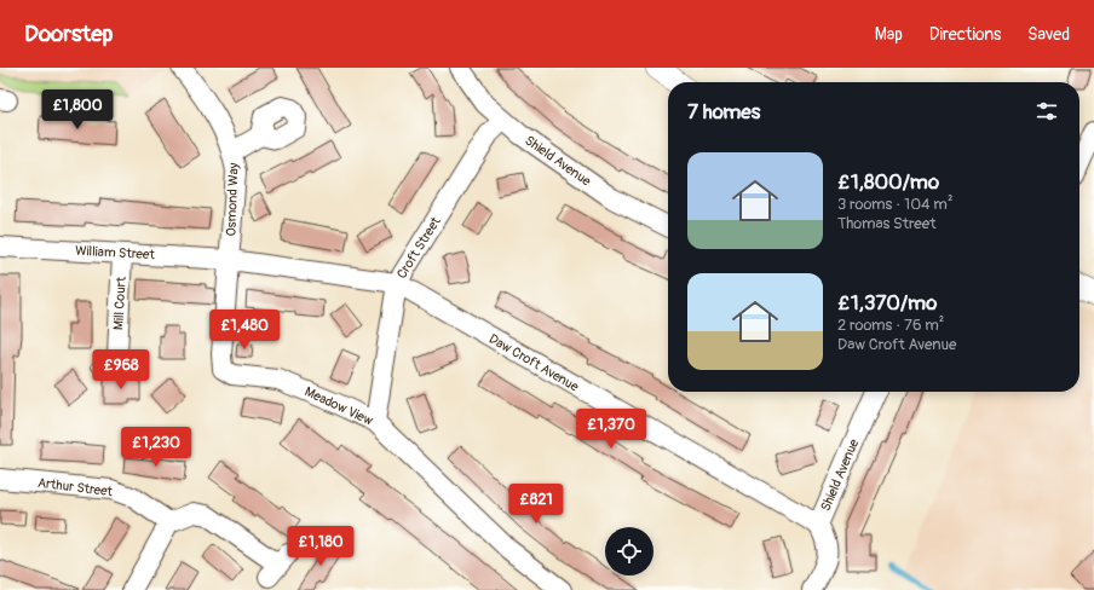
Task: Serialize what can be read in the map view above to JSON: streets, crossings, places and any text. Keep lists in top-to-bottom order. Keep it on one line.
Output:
{"streets":{"street":["Shield Avenue","Osmond Way","Croft Street","William Street","Mill Court","Daw Croft Avenue","Meadow View","Arthur Street"]},"crossings":[["Shield Avenue","Croft Street"],["Shield Avenue","Daw Croft Avenue"],["Osmond Way","William Street"],["Osmond Way","Daw Croft Avenue"],["Osmond Way","Meadow View"],["Croft Street","Daw Croft Avenue"],["Croft Street","Meadow View"],["William Street","Mill Court"],["William Street","Daw Croft Avenue"],["William Street","Meadow View"],["Daw Croft Avenue","Meadow View"]],"page":{"header":"Doorstep","nav":["Map","Directions","Saved"],"heading":"7 homes","price":["£1,800","£1,480","£968","£1,370","£1,230","£821","£1,180"],"list":[{"name":"£1,800/mo","note":"3 rooms · 104 m² · Thomas Street"},{"name":"£1,370/mo","note":"2 rooms · 76 m² · Daw Croft Avenue"}]}}
